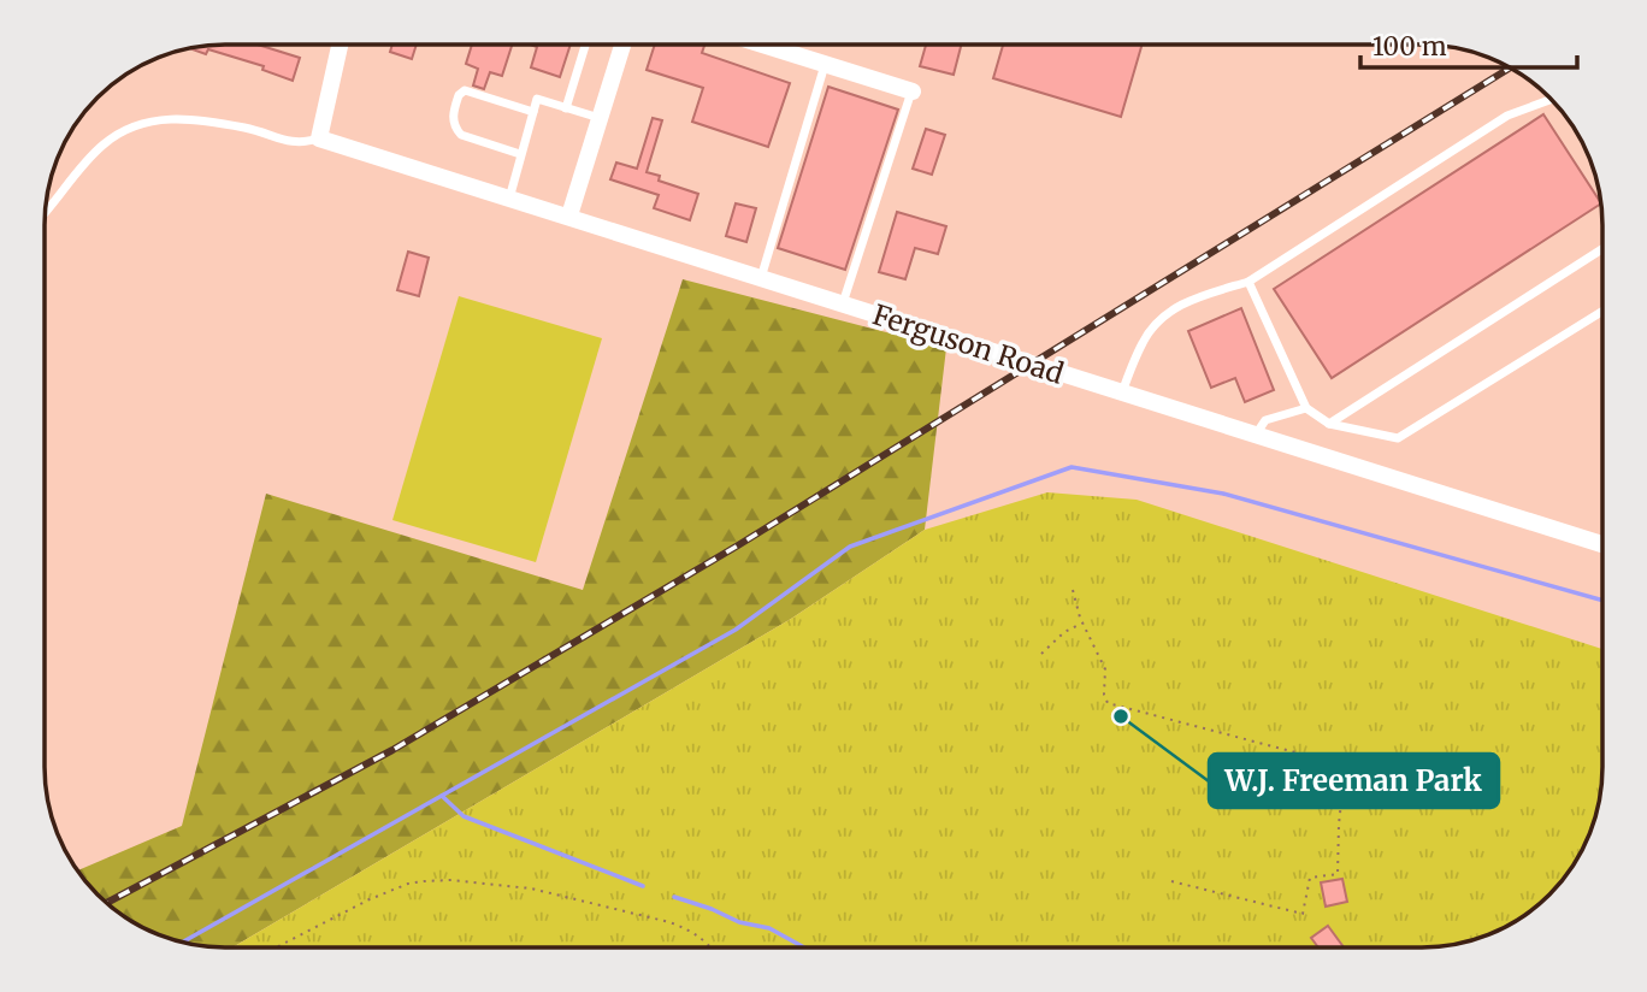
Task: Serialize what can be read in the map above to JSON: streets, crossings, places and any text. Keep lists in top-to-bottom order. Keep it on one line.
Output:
{"streets":{"street":["Ferguson Road"]},"places":["W.J. Freeman Park"],"scale_bar":"100 m"}
